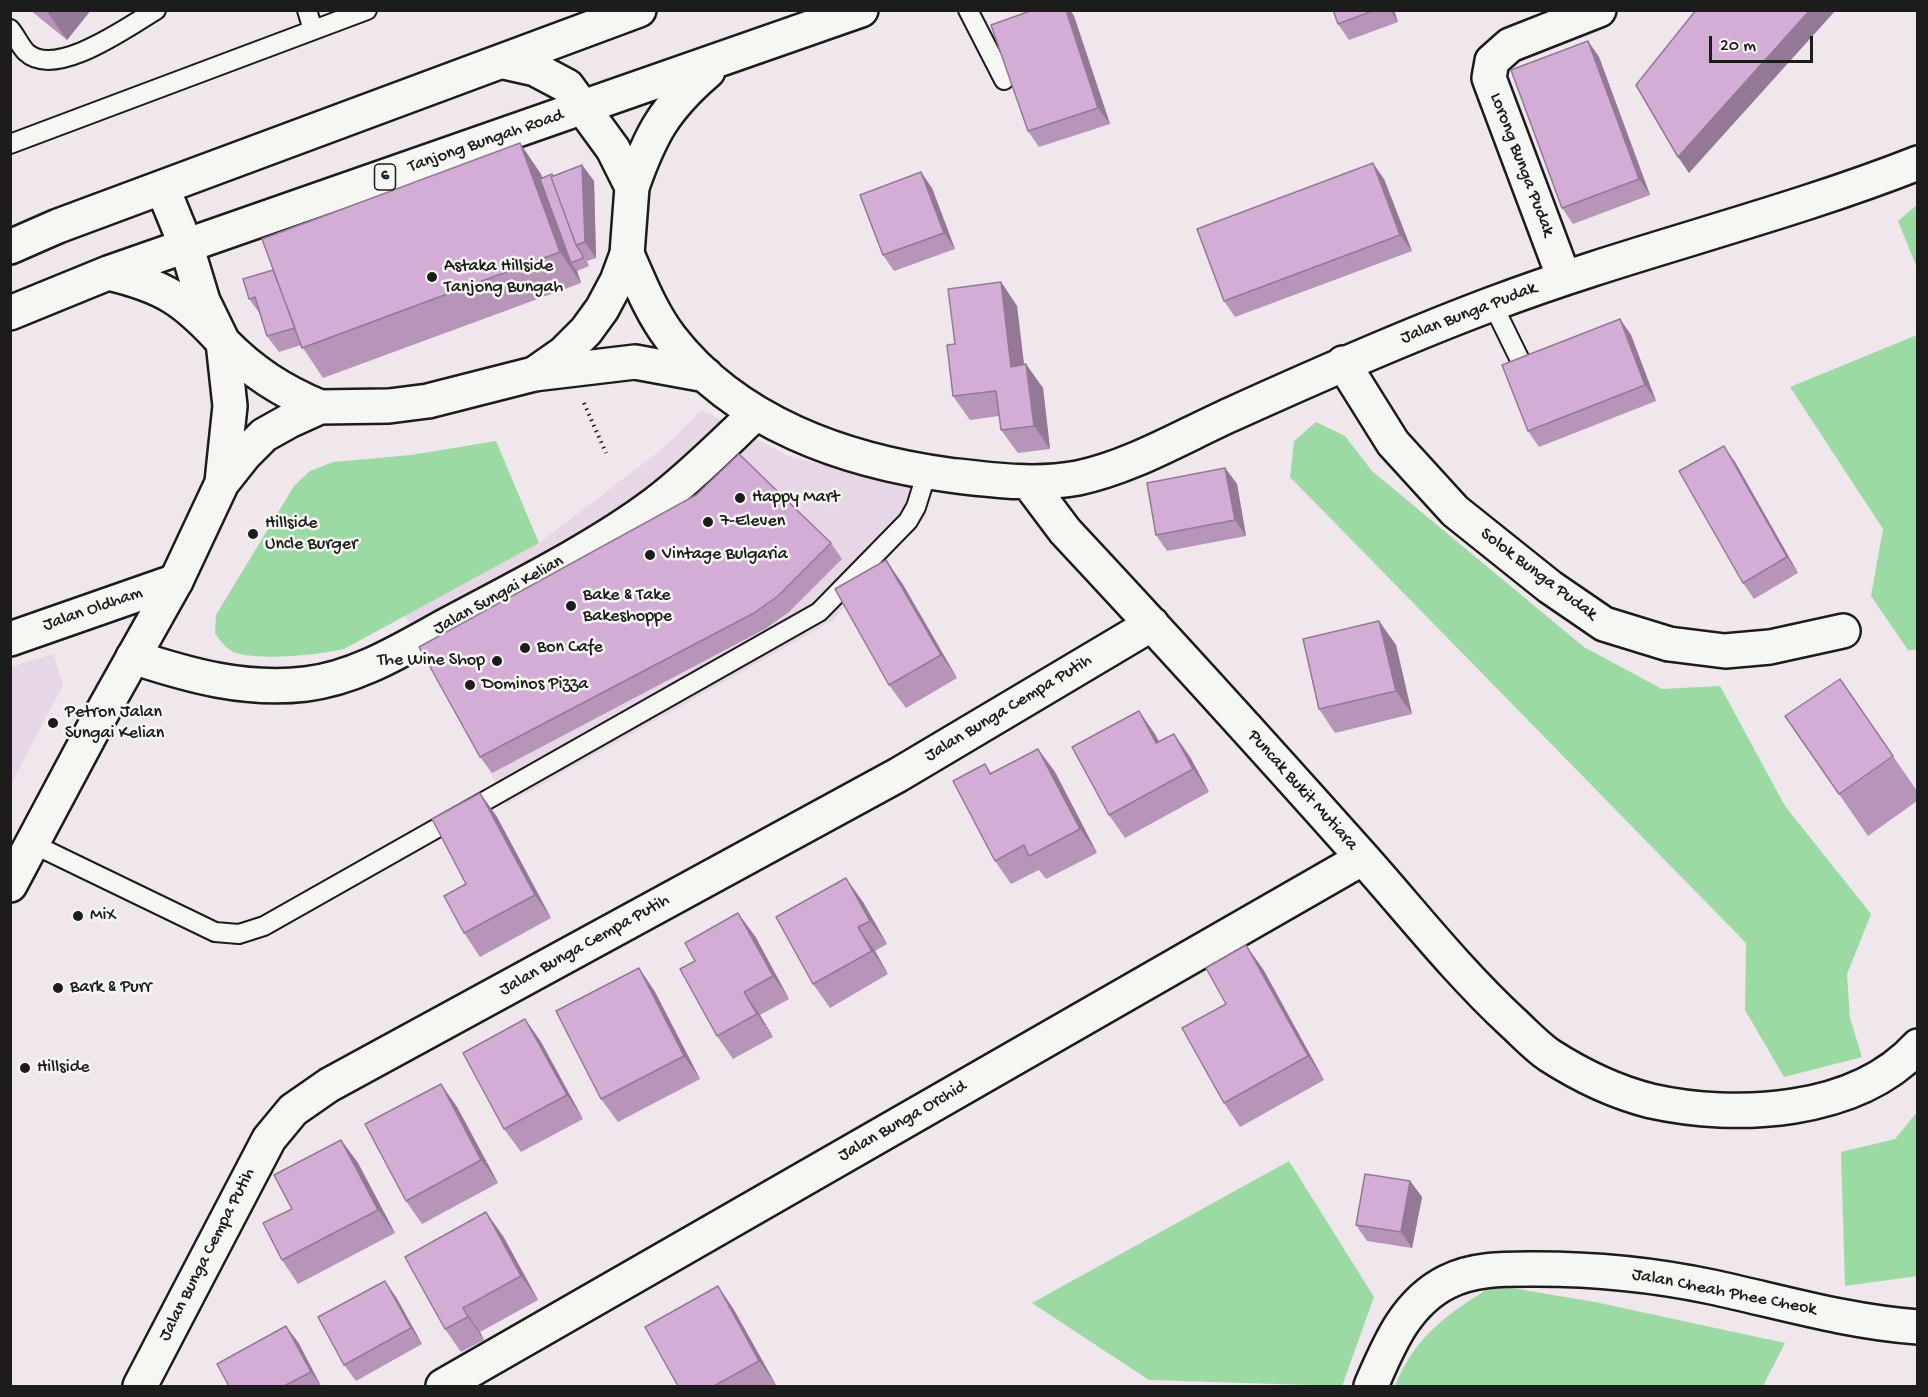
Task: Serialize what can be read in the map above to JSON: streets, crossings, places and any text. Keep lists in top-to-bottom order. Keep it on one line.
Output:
{"streets":{"street":["Tanjong Bungah Road","Lorong Bunga Pudak","6","Jalan Bunga Pudak","Solok Bunga Pudak","Jalan Sungai Kelian","Jalan Oldham","Jalan Bunga Cempa Putih","Puncak Bukit Mutiara","Jalan Bunga Orchid","Jalan Cheah Phee Cheok"]},"crossings":[["Lorong Bunga Pudak","Jalan Bunga Pudak"],["Jalan Bunga Pudak","Solok Bunga Pudak"],["Jalan Bunga Pudak","Puncak Bukit Mutiara"],["Jalan Bunga Cempa Putih","Puncak Bukit Mutiara"],["Puncak Bukit Mutiara","Jalan Bunga Orchid"]],"places":["Astaka Hillside Tanjong Bungah","Happy Mart","7-Eleven","Hillside Uncle Burger","Vintage Bulgaria","Bake & Take Bakeshoppe","Bon Cafe","The Wine Shop","Dominos Pizza","Petron Jalan Sungai Kelian","MiX","Bark & Purr","Hillside"],"scale_bar":"20 m"}
